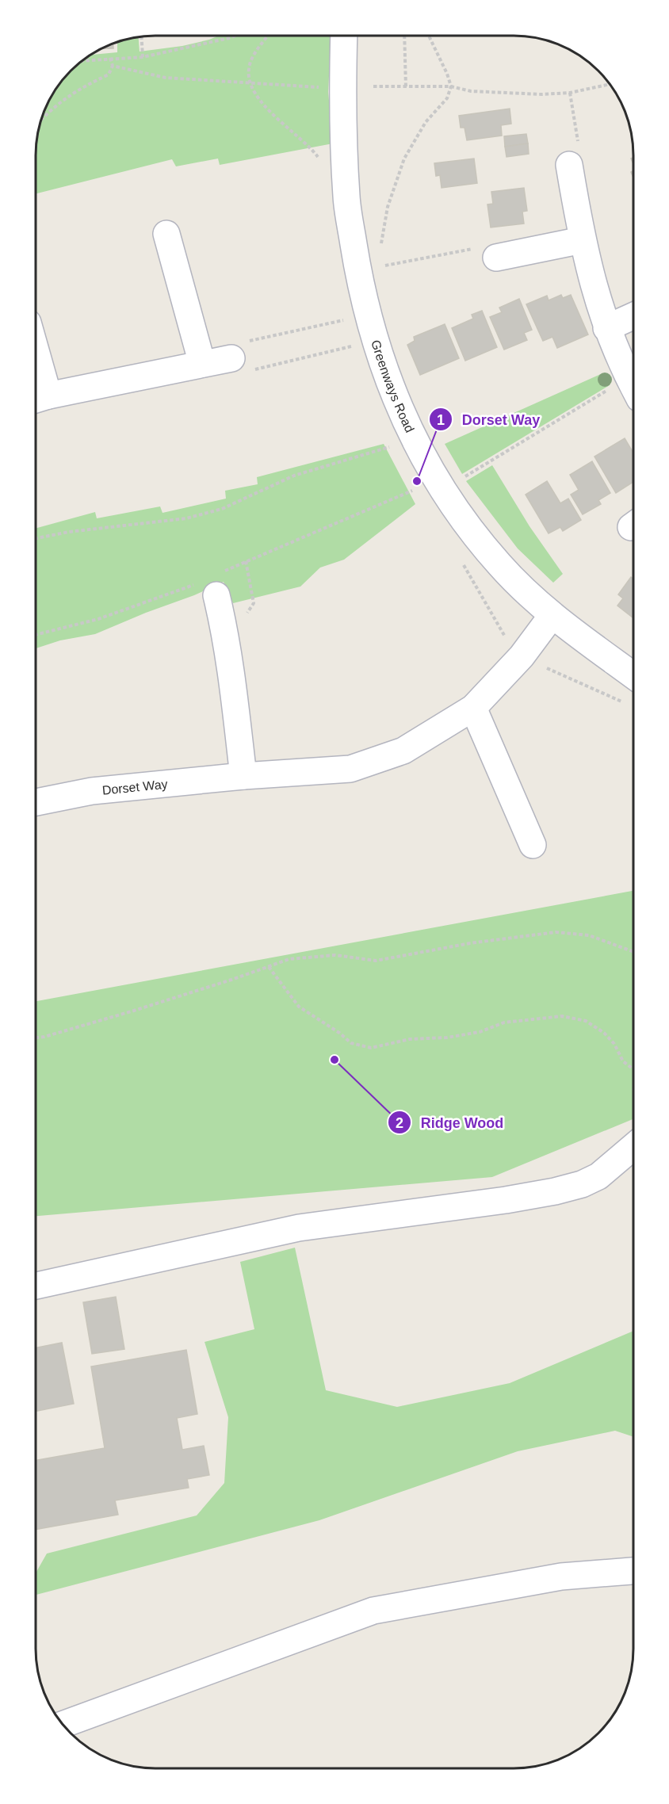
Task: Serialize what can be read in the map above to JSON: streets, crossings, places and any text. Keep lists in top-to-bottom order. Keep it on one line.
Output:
{"streets":{"street":["Greenways Road","Dorset Way"]},"crossings":[["Greenways Road","Dorset Way"]],"places":["Dorset Way","Ridge Wood"]}
